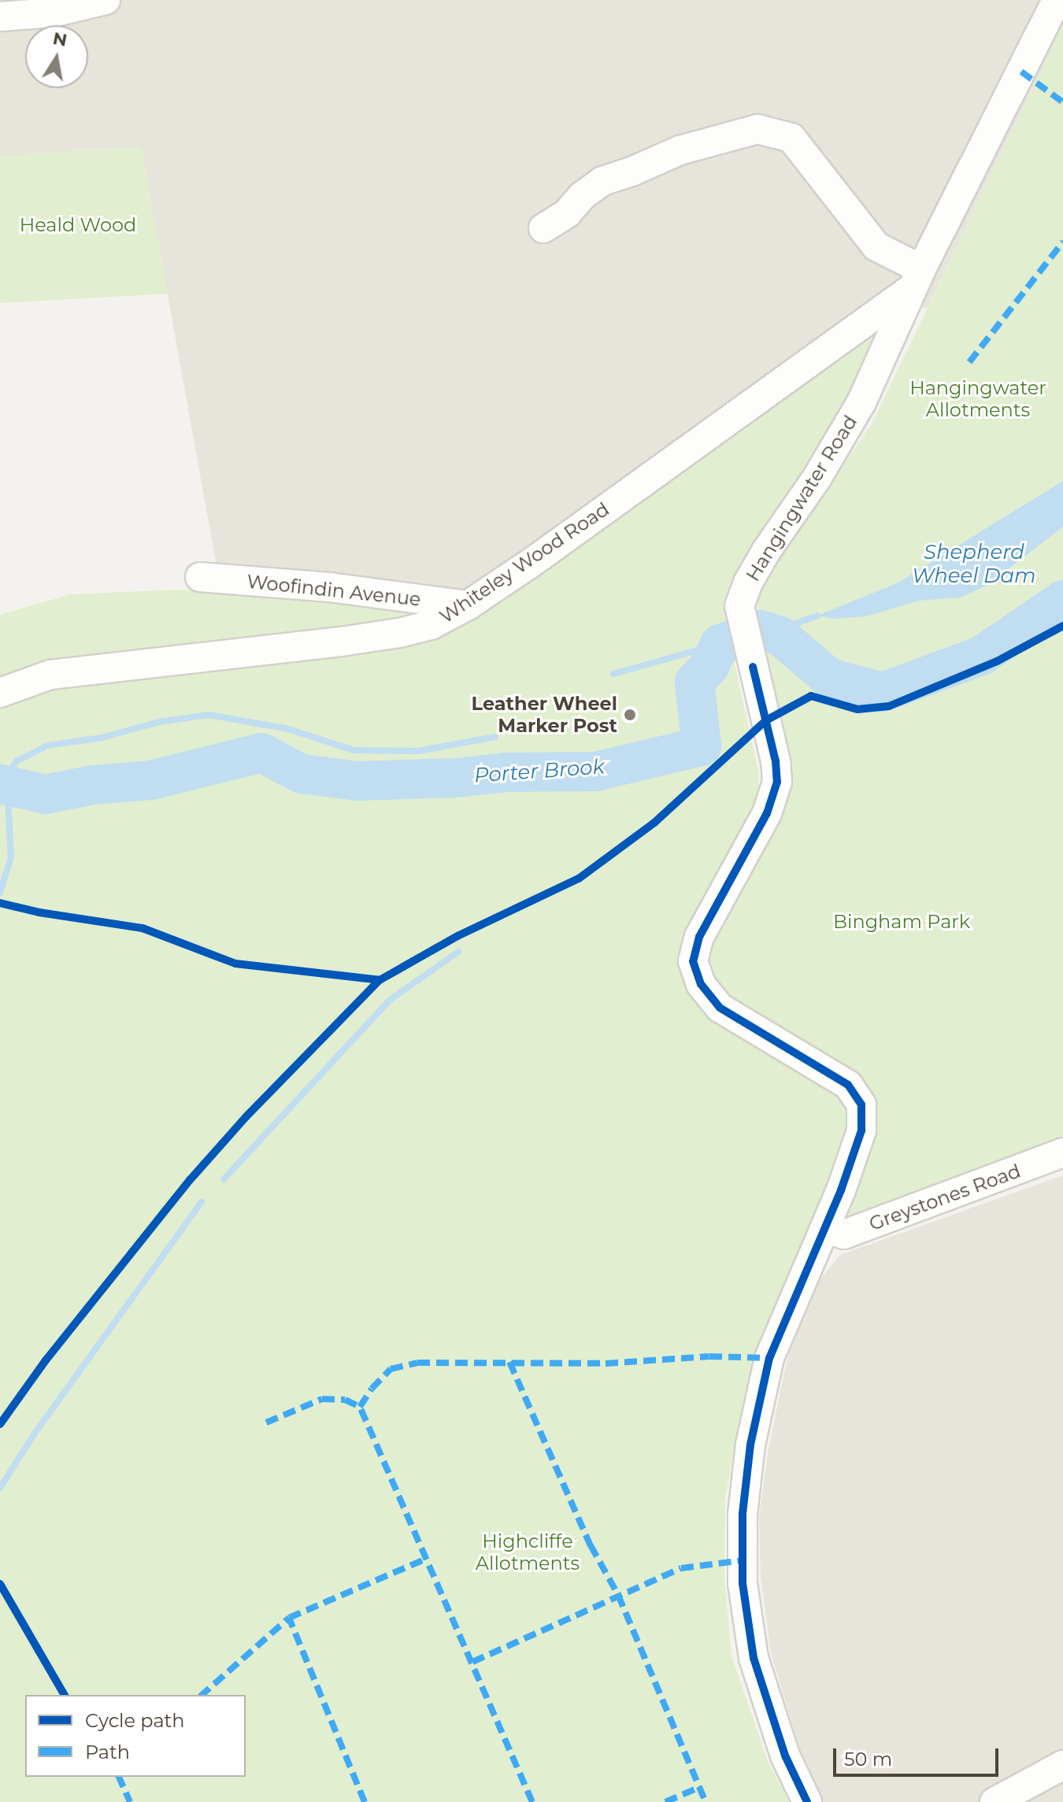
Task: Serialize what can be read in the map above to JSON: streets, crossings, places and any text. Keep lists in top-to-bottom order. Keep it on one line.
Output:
{"streets":{"street":["Hangingwater Road","Whiteley Wood Road","Woofindin Avenue","Greystones Road"]},"crossings":[["Hangingwater Road","Whiteley Wood Road"],["Hangingwater Road","Greystones Road"],["Whiteley Wood Road","Woofindin Avenue"]],"water":["Shepherd Wheel Dam","Porter Brook"],"parks":["Heald Wood","Hangingwater Allotments","Bingham Park","Highcliffe Allotments"],"places":["Leather Wheel Marker Post"],"legend":["Cycle path","Path"],"scale_bar":"50 m","north":"top"}
